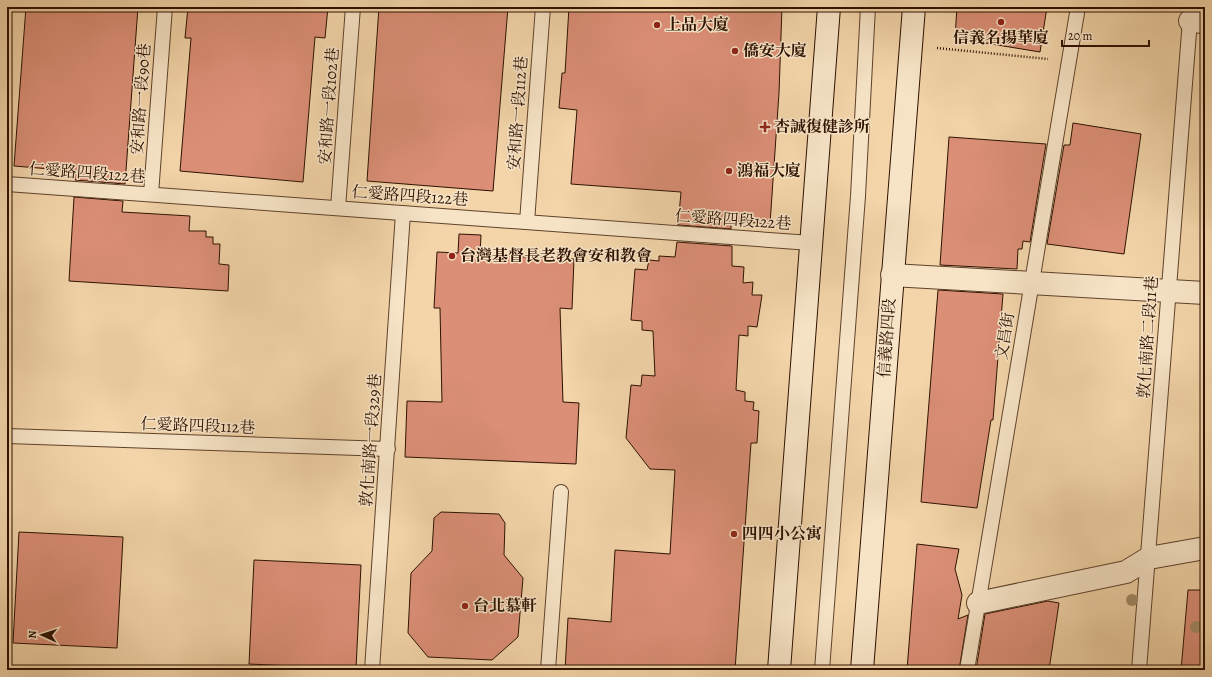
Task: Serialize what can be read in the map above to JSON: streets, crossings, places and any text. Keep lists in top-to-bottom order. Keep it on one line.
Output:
{"streets":{"main road":["信義路四段"],"lane":["安和路一段90巷","安和路一段102巷","安和路一段112巷","仁愛路四段122巷","文昌街","敦化南路二段11巷","仁愛路四段112巷","敦化南路一段329巷"]},"crossings":[["安和路一段90巷","仁愛路四段122巷"],["安和路一段102巷","仁愛路四段122巷"],["安和路一段112巷","仁愛路四段122巷"],["仁愛路四段122巷","敦化南路一段329巷"],["仁愛路四段112巷","敦化南路一段329巷"]],"places":{"other":["信義名揚華廈","上品大廈","僑安大廈","鴻福大廈","台灣基督長老教會安和教會","四四小公寓","台北慕軒"],"health":["杏誠復健診所"]},"scale_bar":"20 m","north":"left"}
